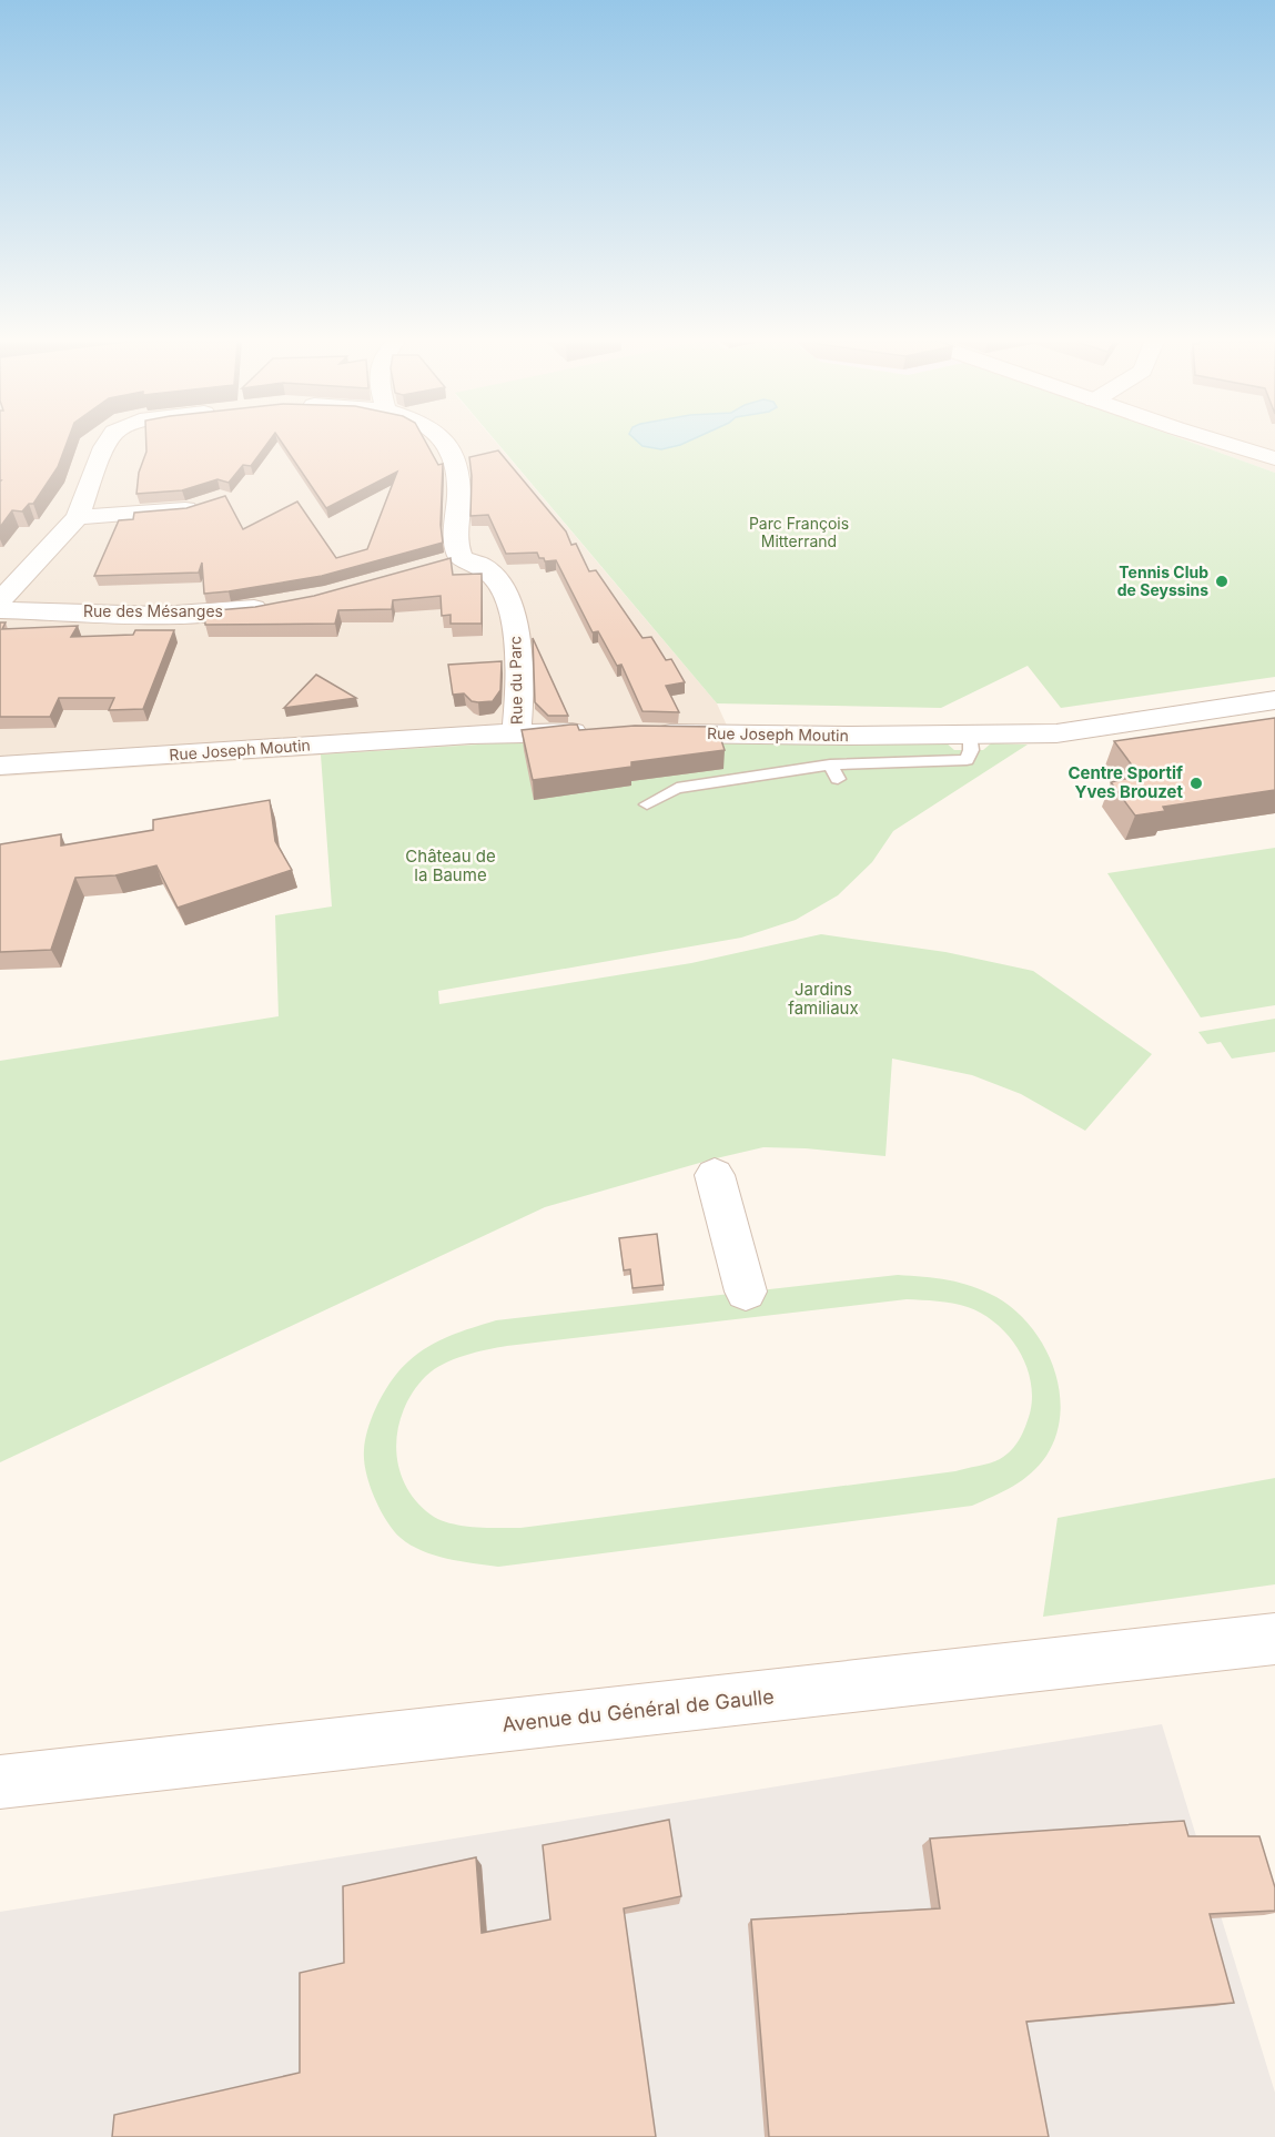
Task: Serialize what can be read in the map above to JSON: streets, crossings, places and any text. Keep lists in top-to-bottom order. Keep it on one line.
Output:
{"streets":{"street":["Rue des Mésanges","Rue du Parc","Rue Joseph Moutin","Avenue du Général de Gaulle"]},"crossings":[["Rue du Parc","Rue Joseph Moutin"]],"parks":["Parc François Mitterrand","Château de la Baume","Jardins familiaux"],"places":["Tennis Club de Seyssins","Centre Sportif Yves Brouzet"]}
